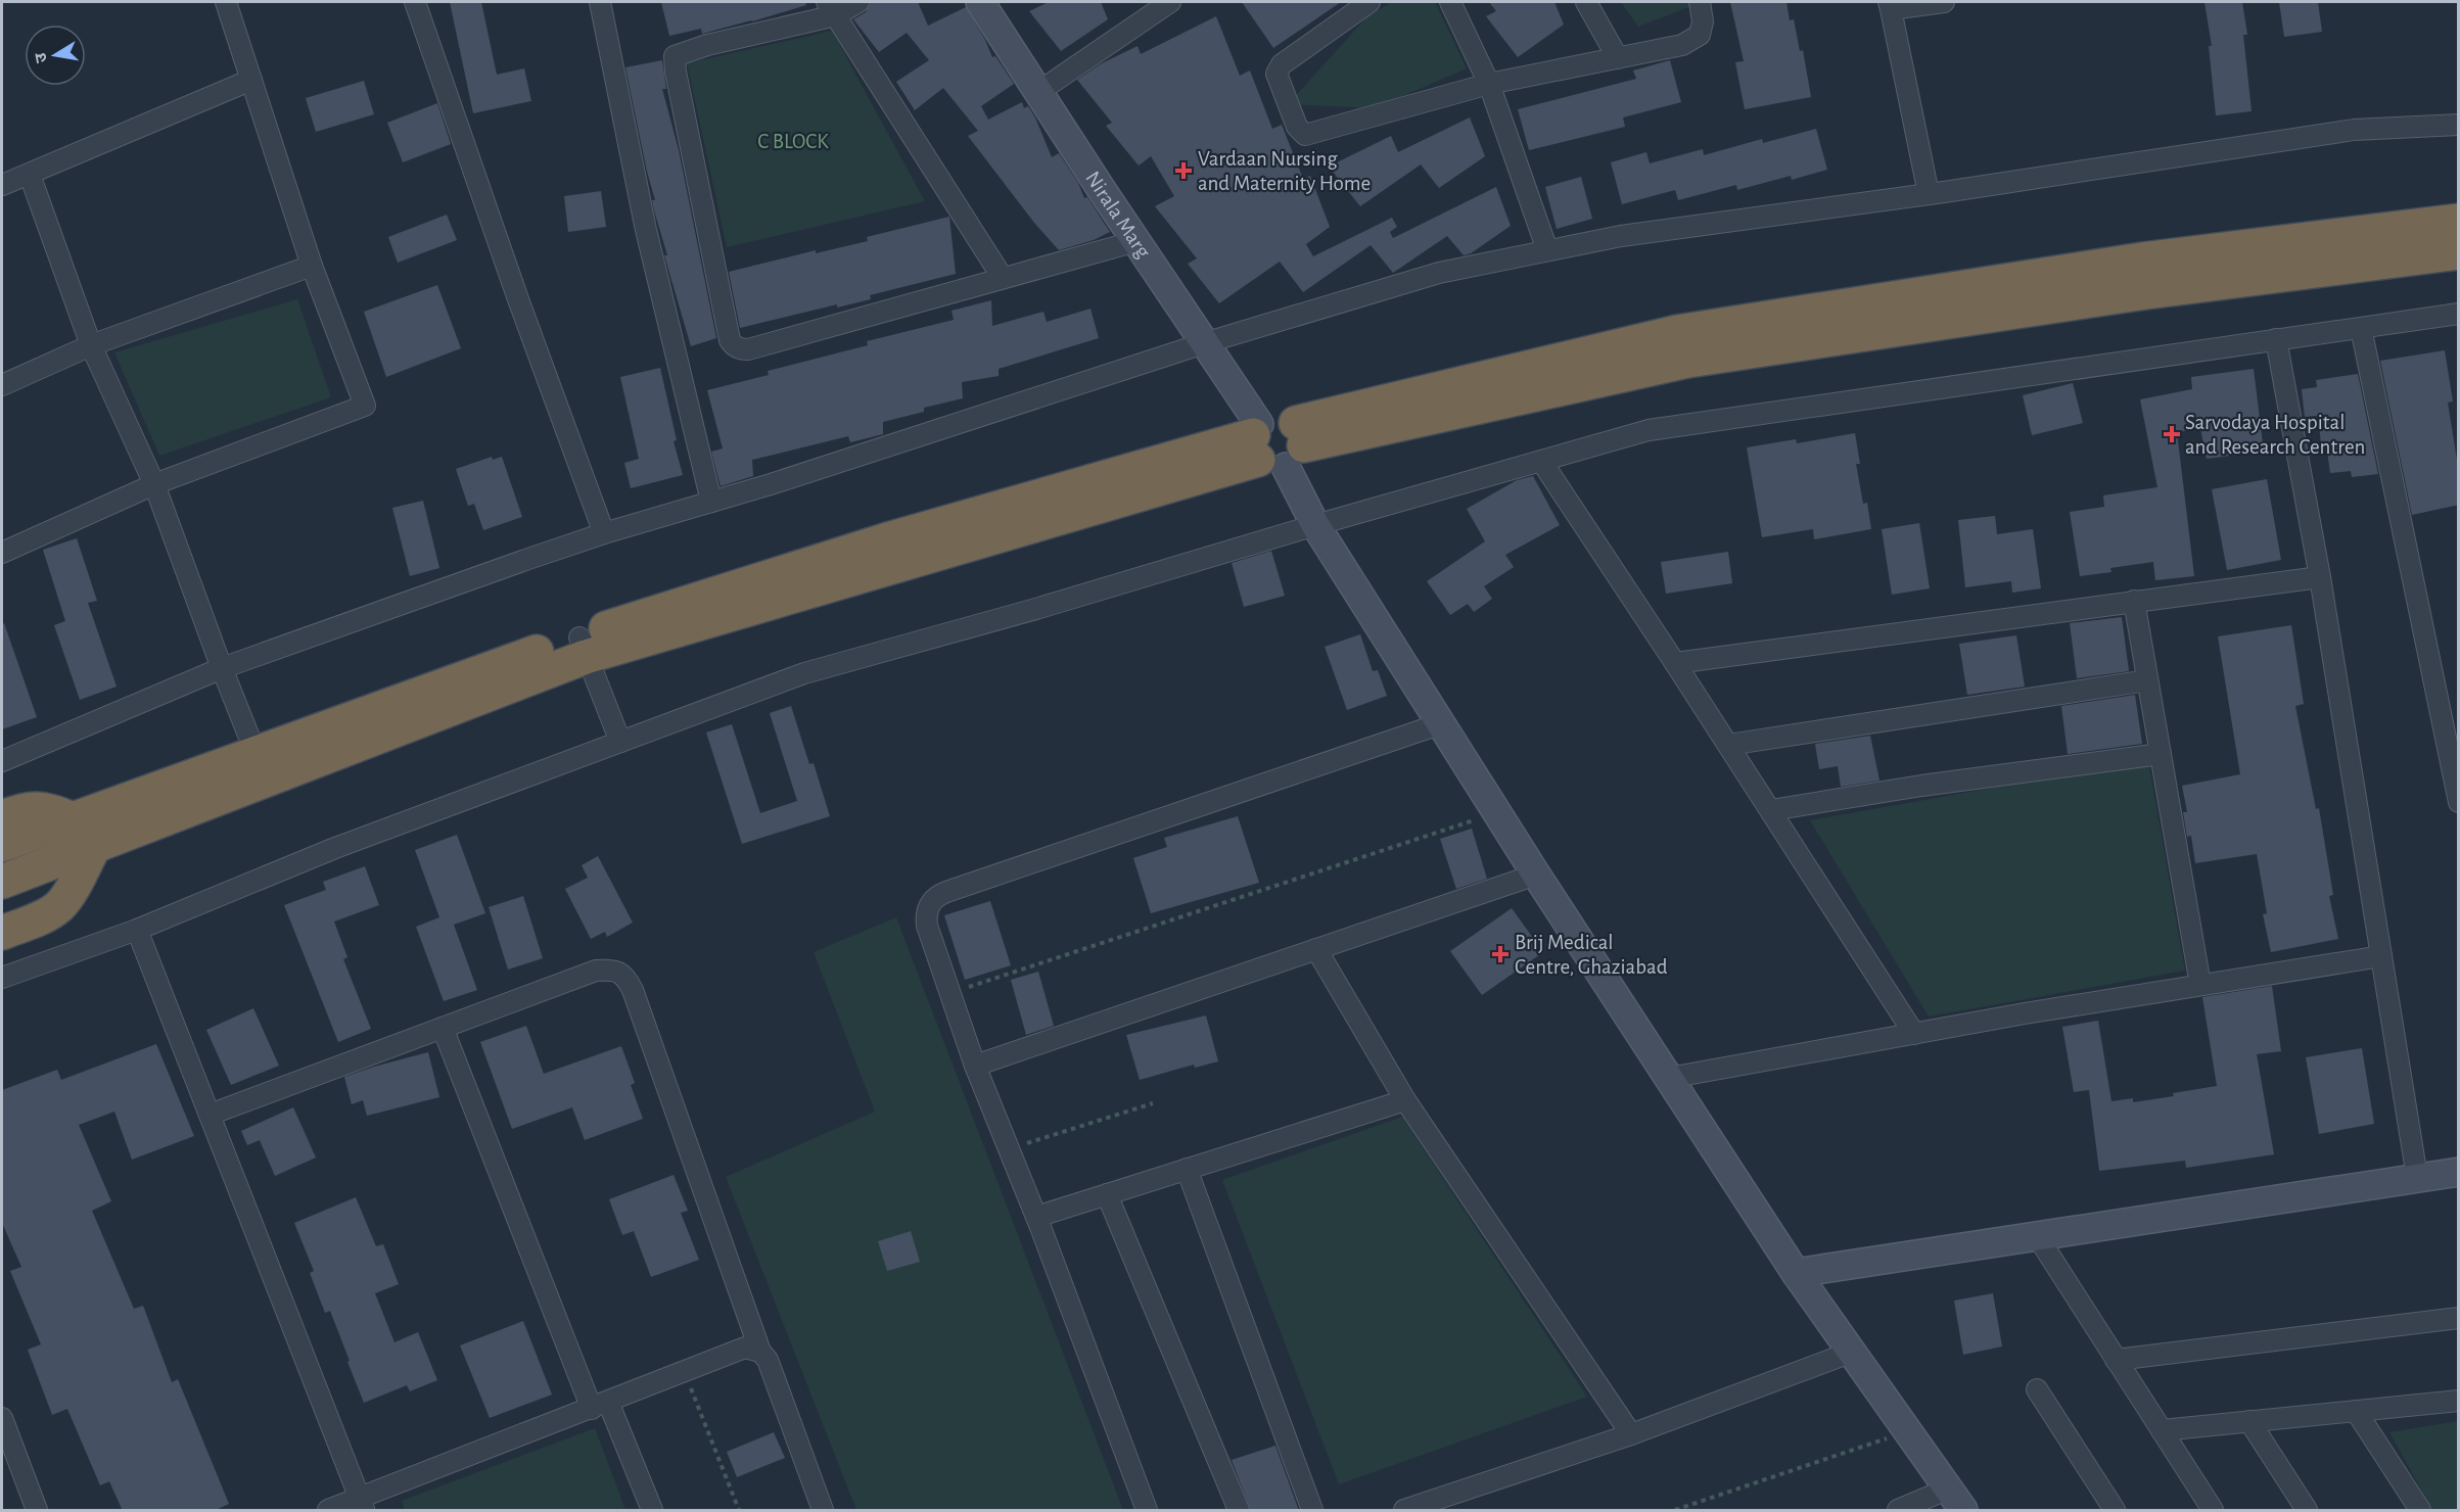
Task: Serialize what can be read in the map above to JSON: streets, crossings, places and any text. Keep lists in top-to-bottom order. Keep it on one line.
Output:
{"streets":{"street":["Nirala Marg"]},"parks":["C BLOCK"],"places":{"health":["Vardaan Nursing and Maternity Home","Sarvodaya Hospital and Research Centren","Brij Medical Centre, Ghaziabad"]},"north":"left"}
